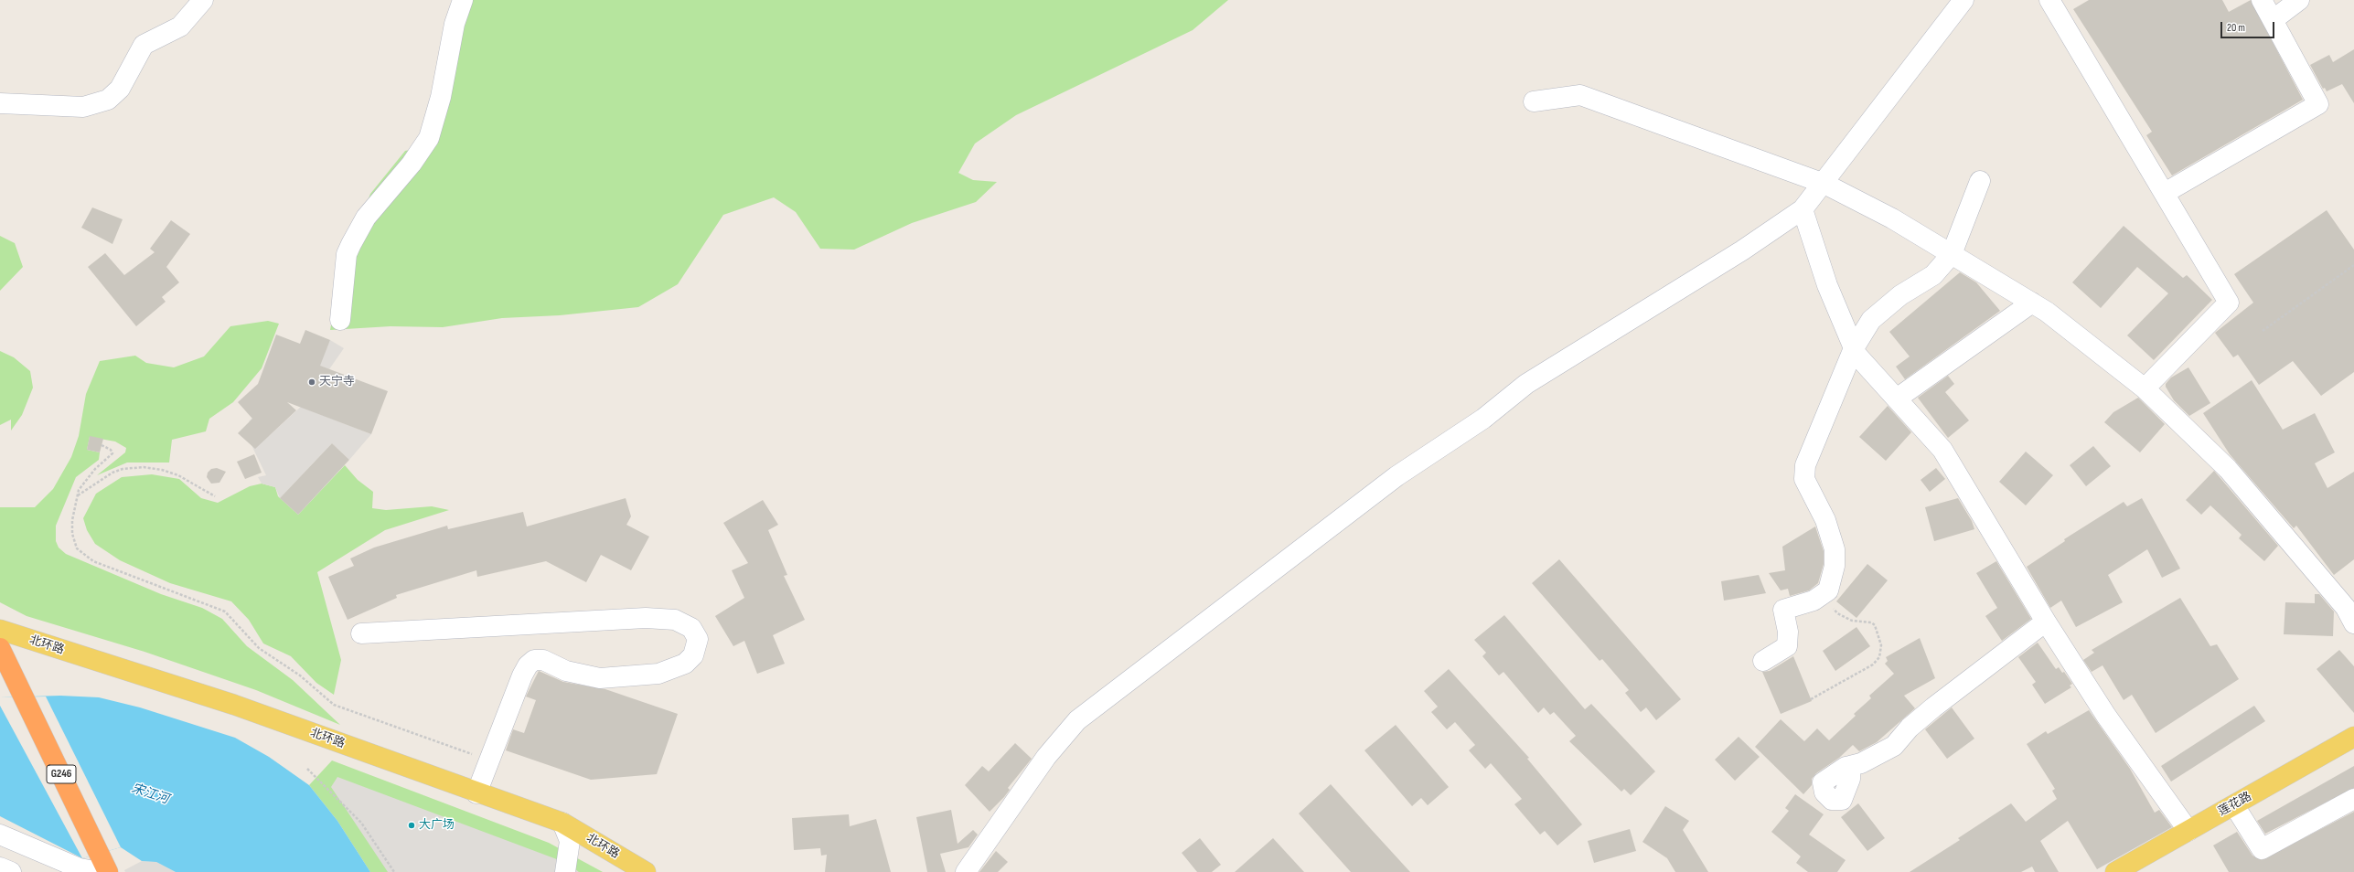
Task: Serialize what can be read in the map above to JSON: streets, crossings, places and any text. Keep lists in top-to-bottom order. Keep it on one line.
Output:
{"streets":{"highway":["G246"],"main road":["北环路","莲花路"]},"water":["宋江河"],"places":["天宁寺","大广场"],"scale_bar":"20 m"}
